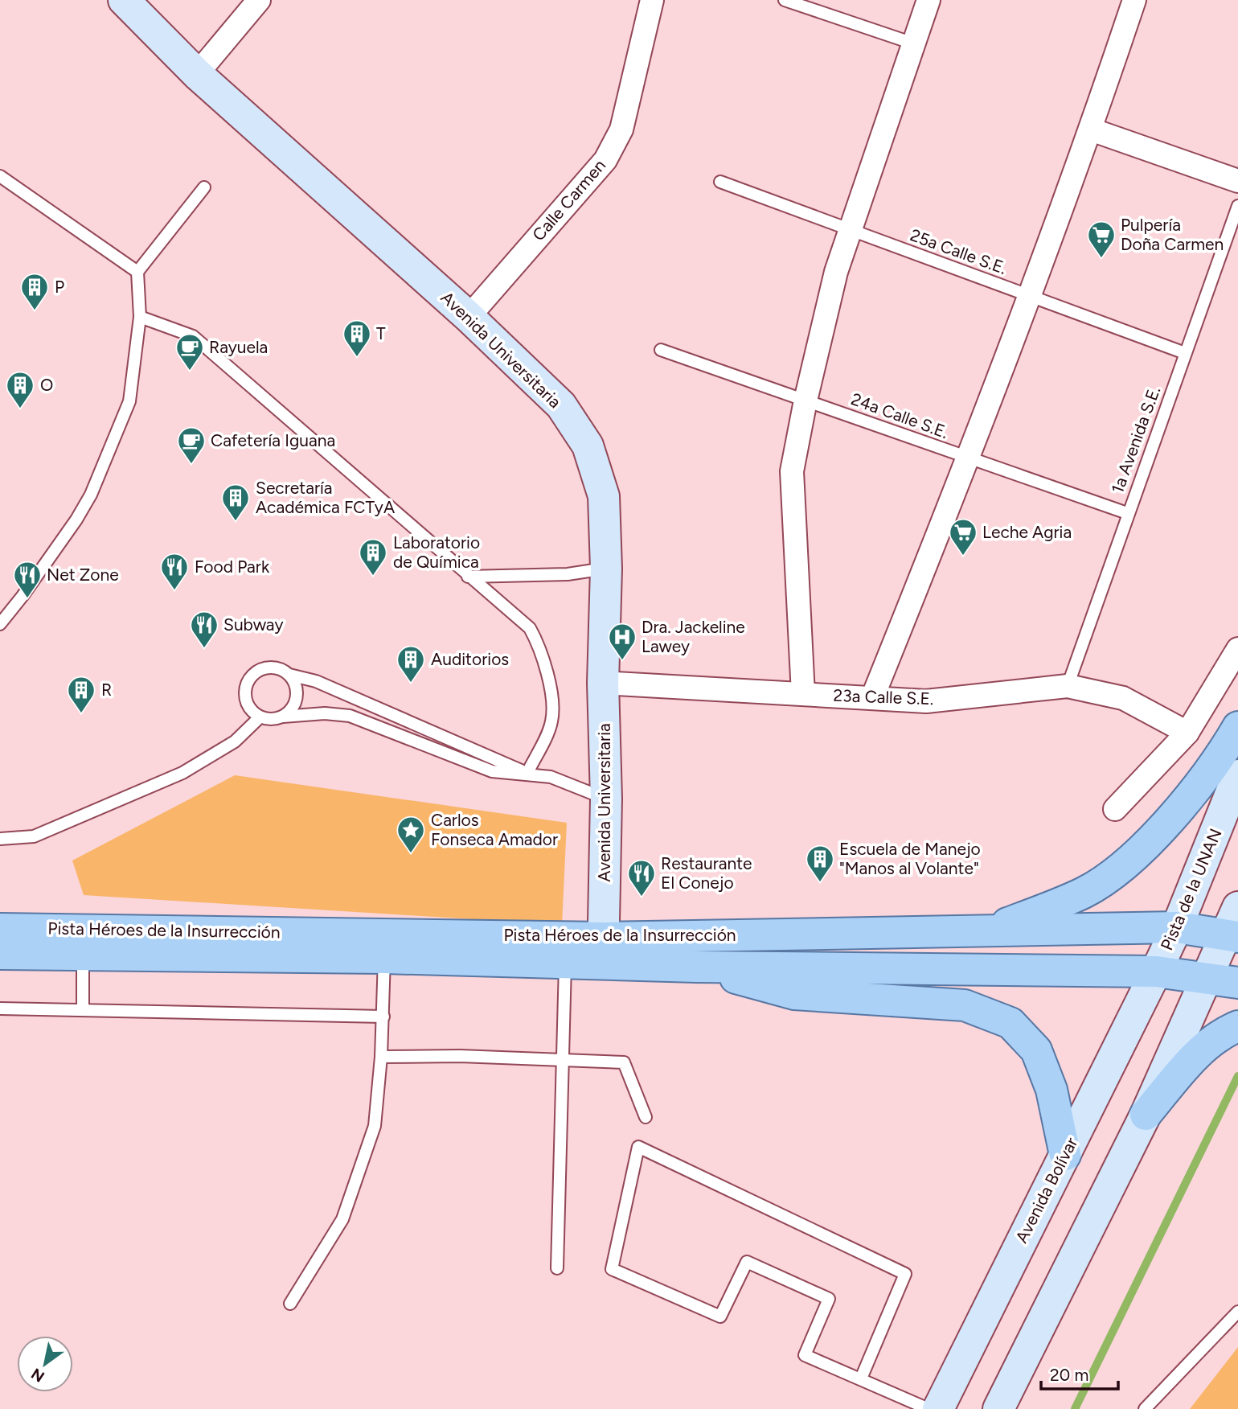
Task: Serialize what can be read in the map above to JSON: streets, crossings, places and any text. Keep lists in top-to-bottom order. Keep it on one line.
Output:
{"streets":{"main road":["Avenida Universitaria","Pista de la UNAN","Pista Héroes de la Insurrección","Avenida Bolívar"],"street":["Calle Carmen","23a Calle S.E."],"lane":["25a Calle S.E.","24a Calle S.E.","1a Avenida S.E."]},"crossings":[["Calle Carmen","Avenida Universitaria"],["25a Calle S.E.","1a Avenida S.E."],["Avenida Universitaria","23a Calle S.E."],["Avenida Universitaria","Pista Héroes de la Insurrección"],["24a Calle S.E.","1a Avenida S.E."],["1a Avenida S.E.","23a Calle S.E."],["Pista de la UNAN","Pista Héroes de la Insurrección"],["Pista de la UNAN","Avenida Bolívar"],["Pista Héroes de la Insurrección","Avenida Bolívar"]],"places":{"supermarket":["Pulpería Doña Carmen","Leche Agria"],"building":["P","T","O","Secretaría Académica FCTyA","Laboratorio de Química","Auditorios","R","Escuela de Manejo \"Manos al Volante\""],"cafe":["Rayuela","Cafetería Iguana"],"restaurant":["Food Park","Net Zone","Subway","Restaurante El Conejo"],"hospital":["Dra. Jackeline Lawey"],"place":["Carlos Fonseca Amador"]},"scale_bar":"20 m","north":"bottom left"}
